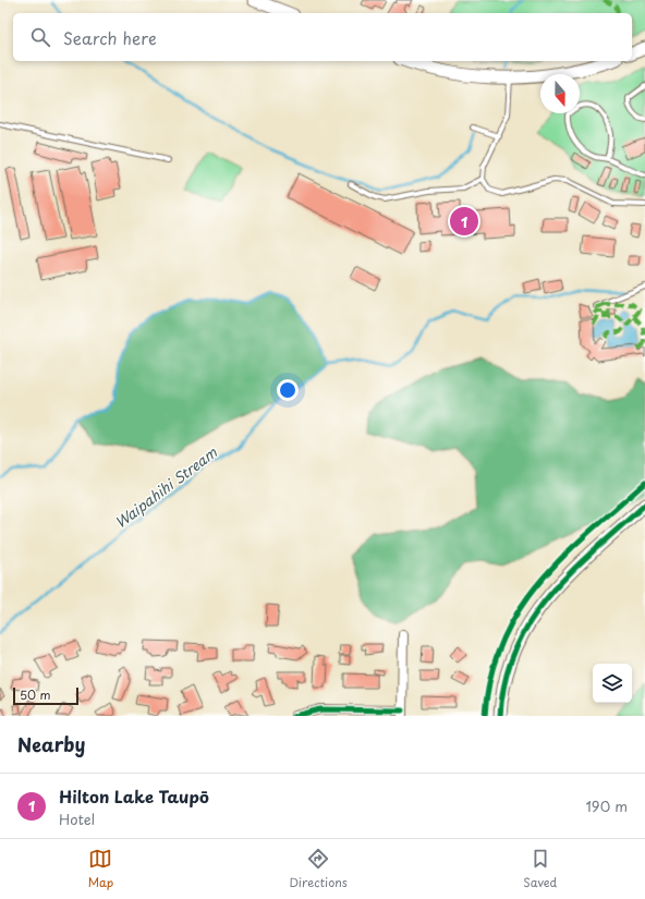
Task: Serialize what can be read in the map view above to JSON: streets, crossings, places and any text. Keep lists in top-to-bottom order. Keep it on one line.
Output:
{"water":["Waipahihi Stream"],"scale_bar":"50 m","north":"bottom","page":{"search":"Search here","pins":"1","scale":"50 m","heading":"Nearby","list":[{"mark":"1","name":"Hilton Lake Taupō","note":"Hotel","value":"190 m"}],"nav":["Map","Directions","Saved"]}}
